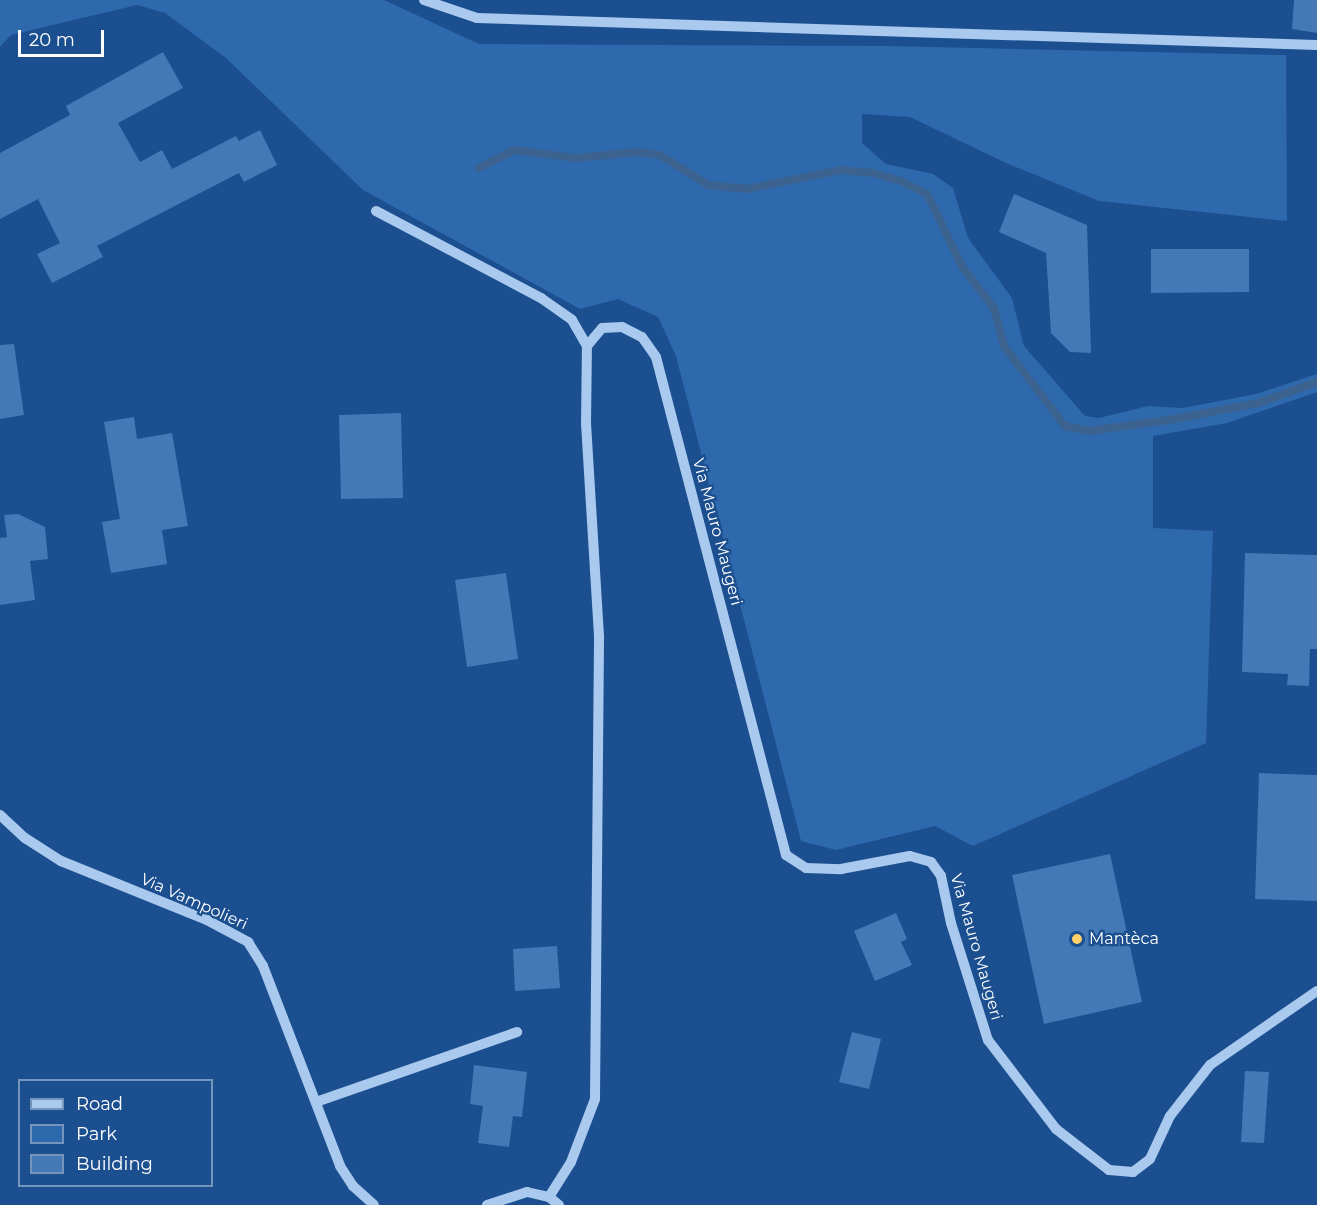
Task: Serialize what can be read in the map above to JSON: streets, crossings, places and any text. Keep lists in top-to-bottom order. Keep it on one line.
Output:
{"streets":{"street":["Via Mauro Maugeri","Via Vampolieri"]},"places":["Mantèca"],"legend":["Road","Park","Building"],"scale_bar":"20 m"}
